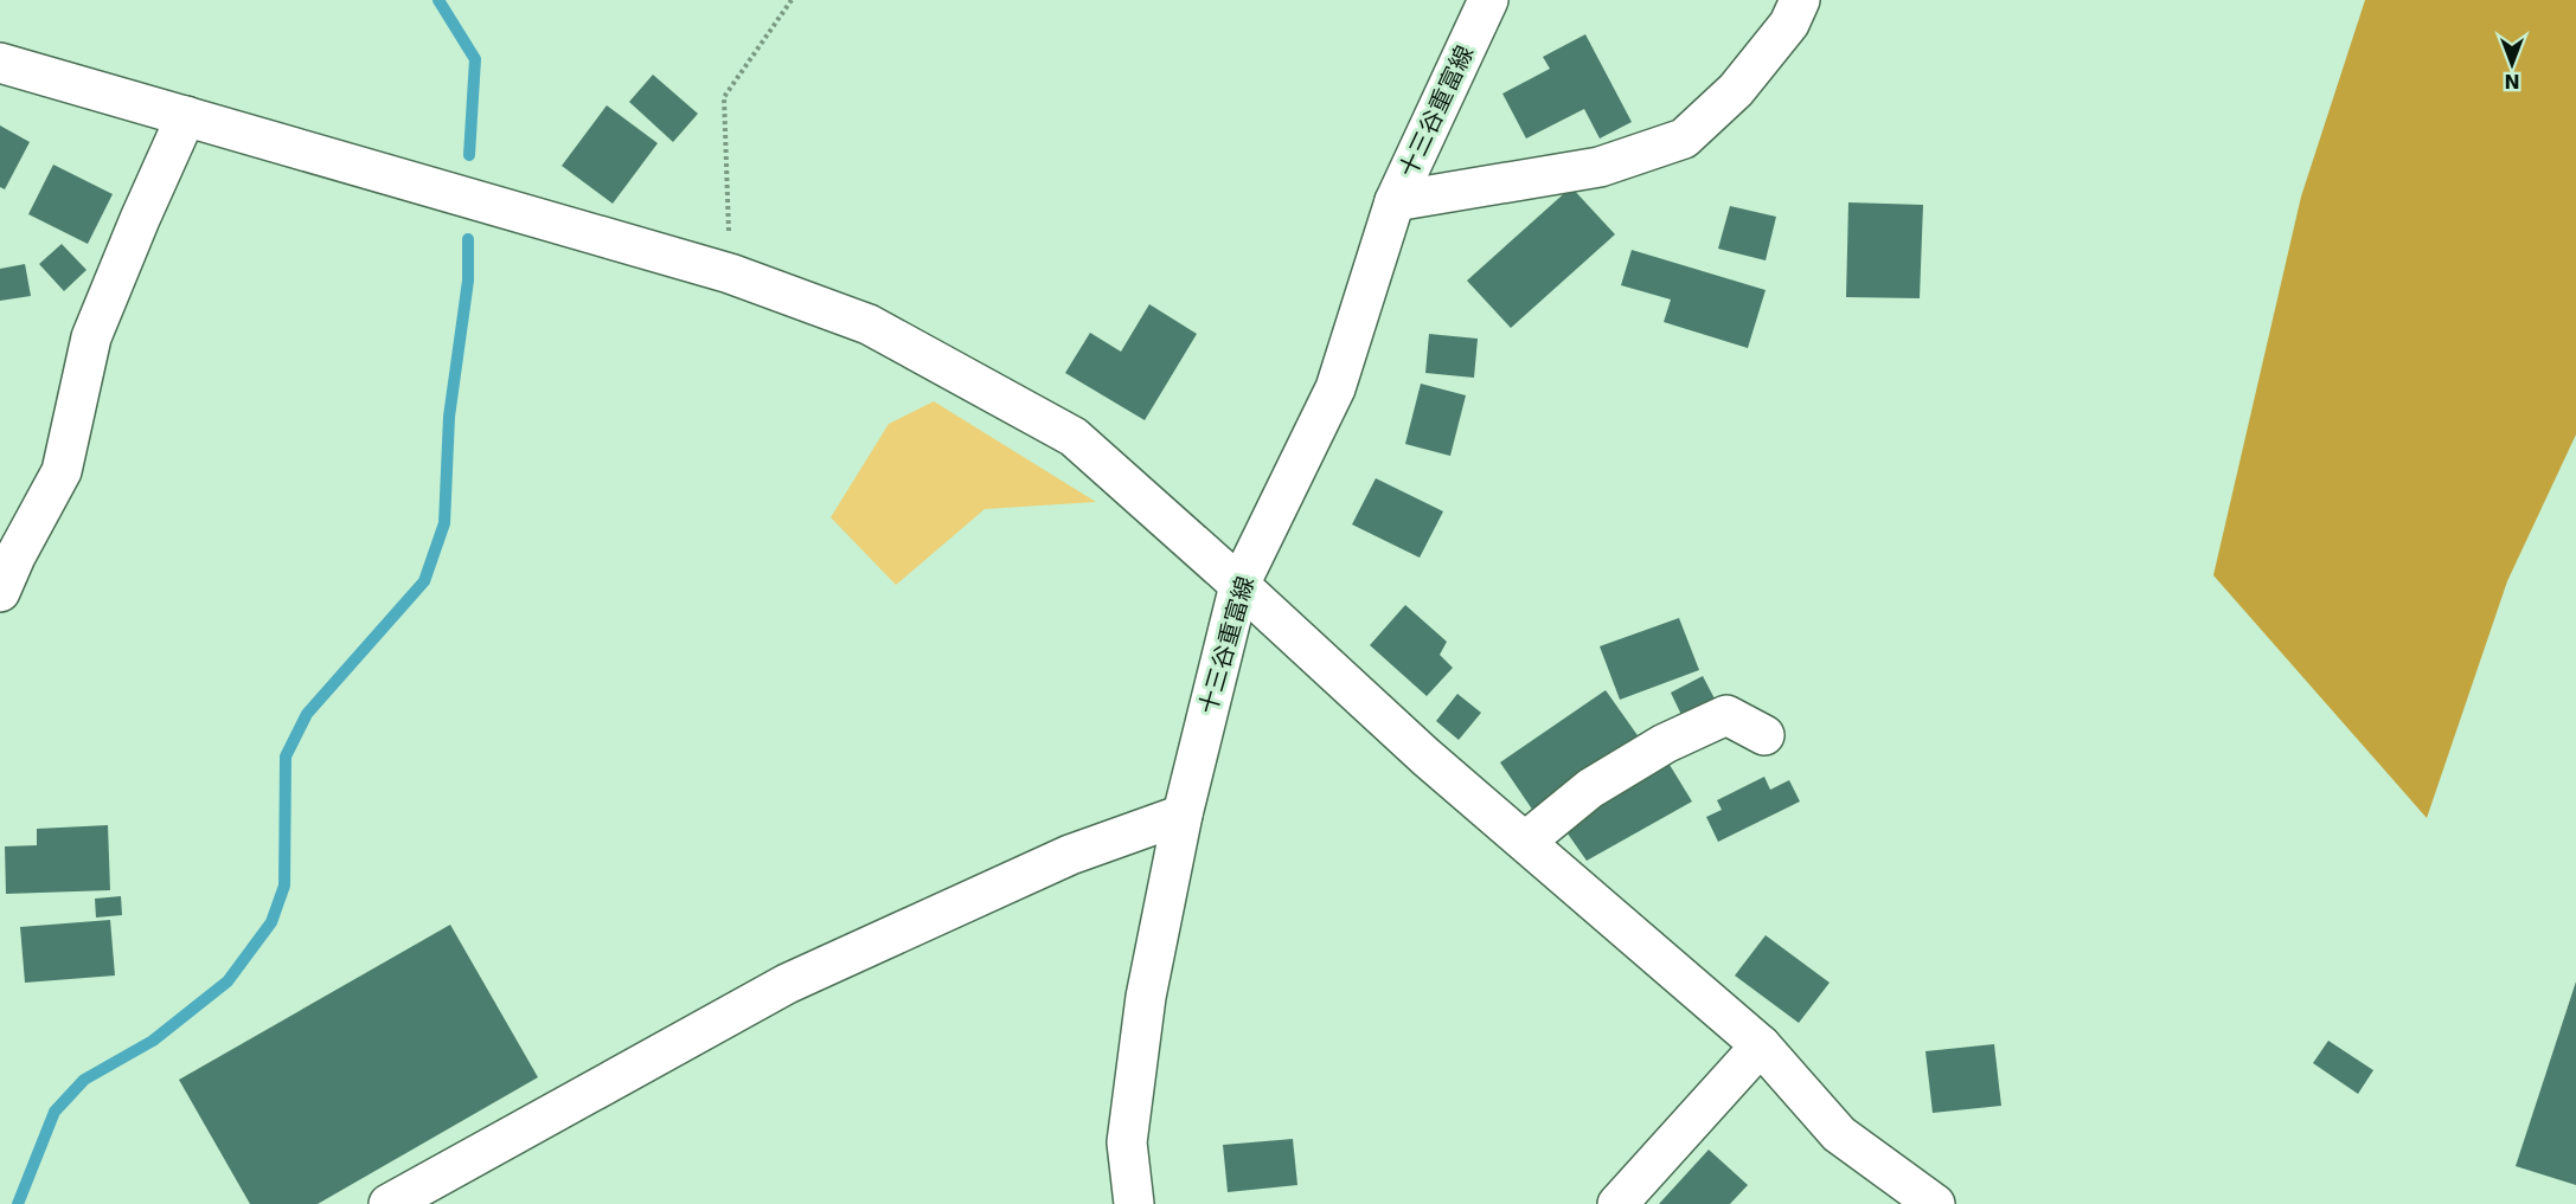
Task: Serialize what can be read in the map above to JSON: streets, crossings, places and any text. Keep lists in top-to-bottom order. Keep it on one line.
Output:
{"streets":{"street":["十三谷重富線"]},"north":"bottom"}
